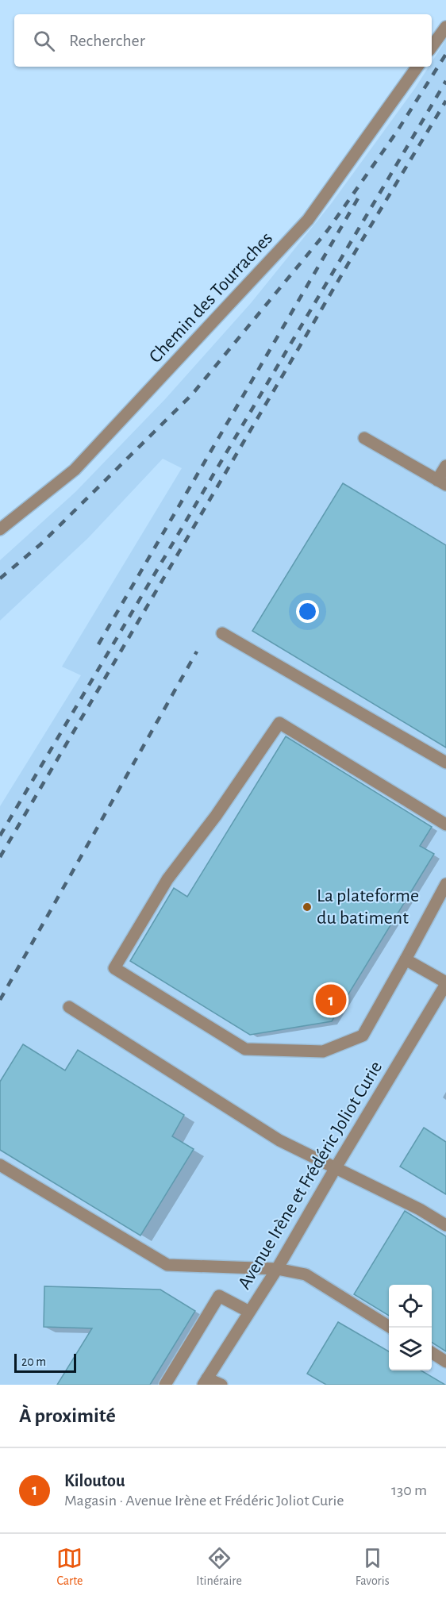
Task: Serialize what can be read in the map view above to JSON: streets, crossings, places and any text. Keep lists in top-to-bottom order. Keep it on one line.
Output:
{"streets":{"street":["Chemin des Tourraches","Avenue Irène et Frédéric Joliot Curie"]},"places":["La plateforme du batiment"],"scale_bar":"20 m","page":{"search":"Rechercher","pins":"1","scale":"20 m","heading":"À proximité","list":[{"mark":"1","name":"Kiloutou","note":"Magasin · Avenue Irène et Frédéric Joliot Curie","value":"130 m"}],"nav":["Carte","Itinéraire","Favoris"]}}
